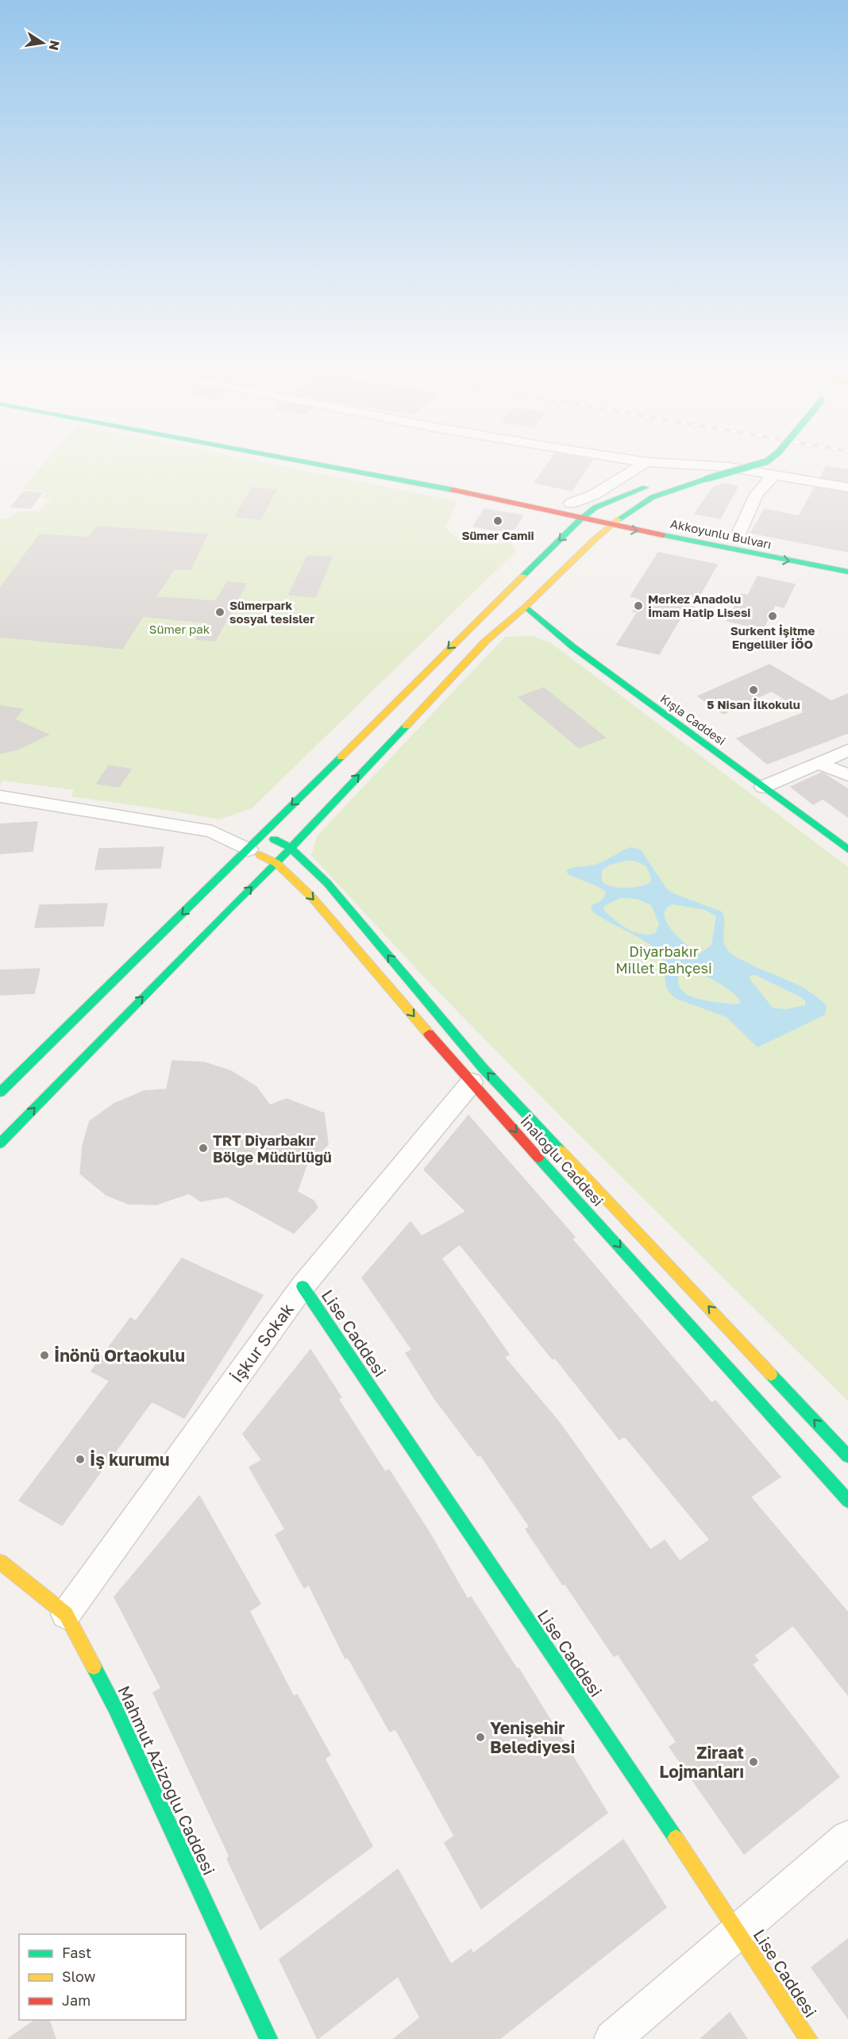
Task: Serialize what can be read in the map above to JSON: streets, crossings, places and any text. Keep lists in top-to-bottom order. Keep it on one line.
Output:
{"streets":{"main road":["Akkoyunlu Bulvarı","Kışla Caddesi","İnaloğlu Caddesi","Lise Caddesi","Mahmut Azizoğlu Caddesi"],"street":["İşkur Sokak"]},"crossings":[["İnaloğlu Caddesi","İşkur Sokak"],["Lise Caddesi","İşkur Sokak"],["İşkur Sokak","Mahmut Azizoğlu Caddesi"]],"parks":["Sümer pak","Diyarbakır Millet Bahçesi"],"places":["Sümer Camii","Merkez Anadolu İmam Hatip Lisesi","Sümerpark sosyal tesisler","Surkent İşitme Engelliler İÖO","5 Nisan İlkokulu","TRT Diyarbakır Bölge Müdürlüğü","İnönü Ortaokulu","İş kurumu","Yenişehir Belediyesi","Ziraat Lojmanları"],"legend":["Fast","Slow","Jam"],"north":"right"}
